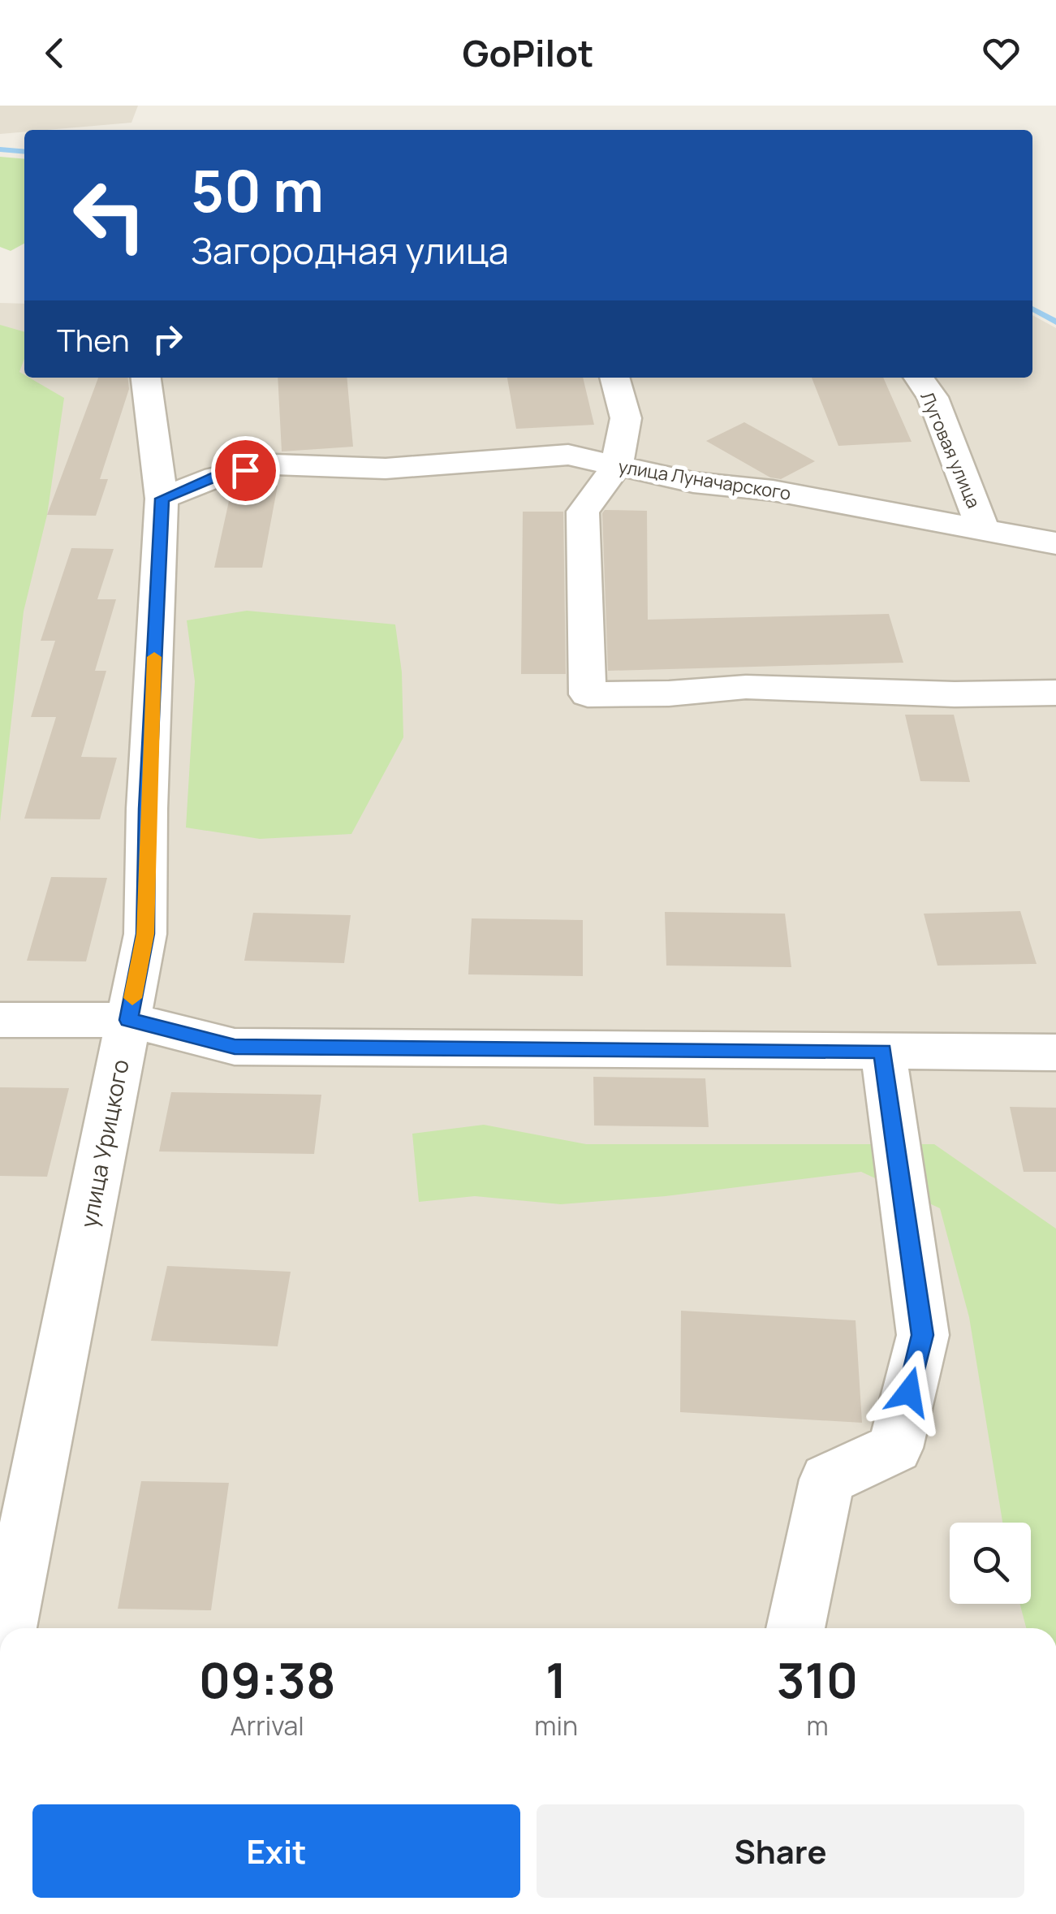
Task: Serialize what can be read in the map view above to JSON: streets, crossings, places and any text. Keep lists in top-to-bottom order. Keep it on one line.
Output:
{"streets":{"street":["Луговая улица","улица Луначарского","улица Урицкого"]},"crossings":[["Луговая улица","улица Луначарского"],["улица Луначарского","улица Урицкого"]],"page":{"header":"GoPilot","turn":["50 m","Загородная улица"],"then":"Then","eta":["09:38","Arrival","1","min","310","m"],"buttons":["Exit","Share"]}}
